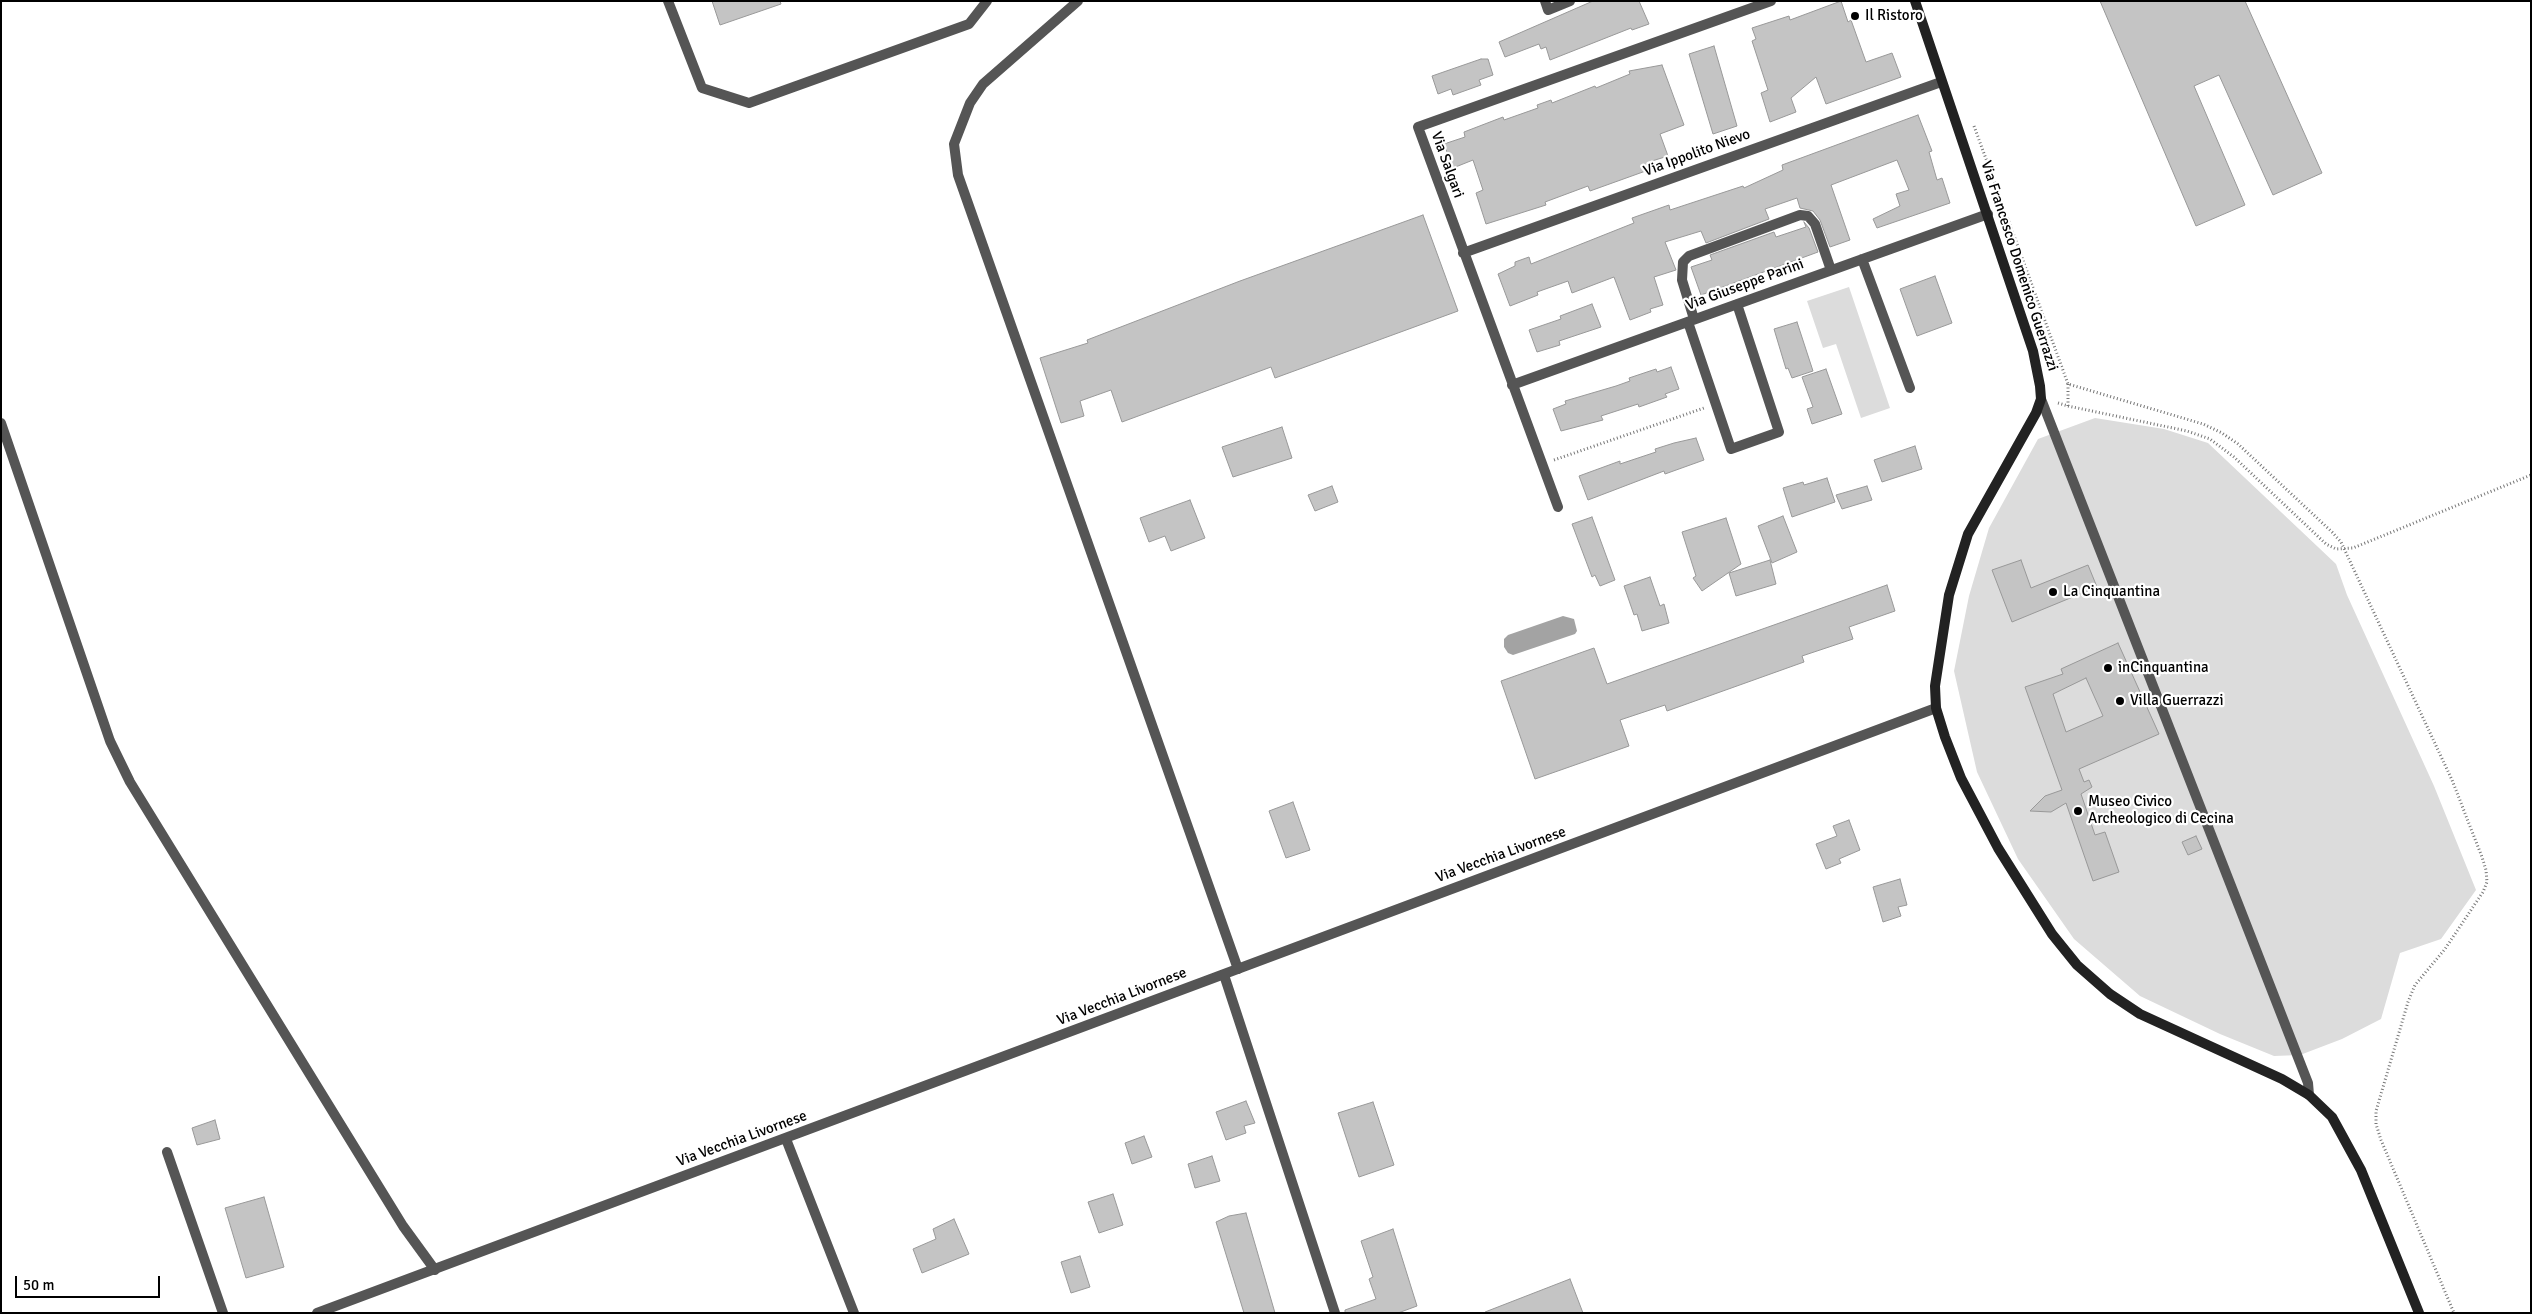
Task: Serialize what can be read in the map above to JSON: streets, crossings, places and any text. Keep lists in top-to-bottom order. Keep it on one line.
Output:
{"streets":{"street":["Via Ippolito Nievo","Via Salgari","Via Francesco Domenico Guerrazzi","Via Giuseppe Parini","Via Vecchia Livornese"]},"crossings":[["Via Ippolito Nievo","Via Salgari"],["Via Ippolito Nievo","Via Francesco Domenico Guerrazzi"],["Via Salgari","Via Giuseppe Parini"],["Via Francesco Domenico Guerrazzi","Via Giuseppe Parini"],["Via Francesco Domenico Guerrazzi","Via Vecchia Livornese"]],"places":["Il Ristoro","La Cinquantina","inCinquantina","Villa Guerrazzi","Museo Civico Archeologico di Cecina"],"scale_bar":"50 m"}
